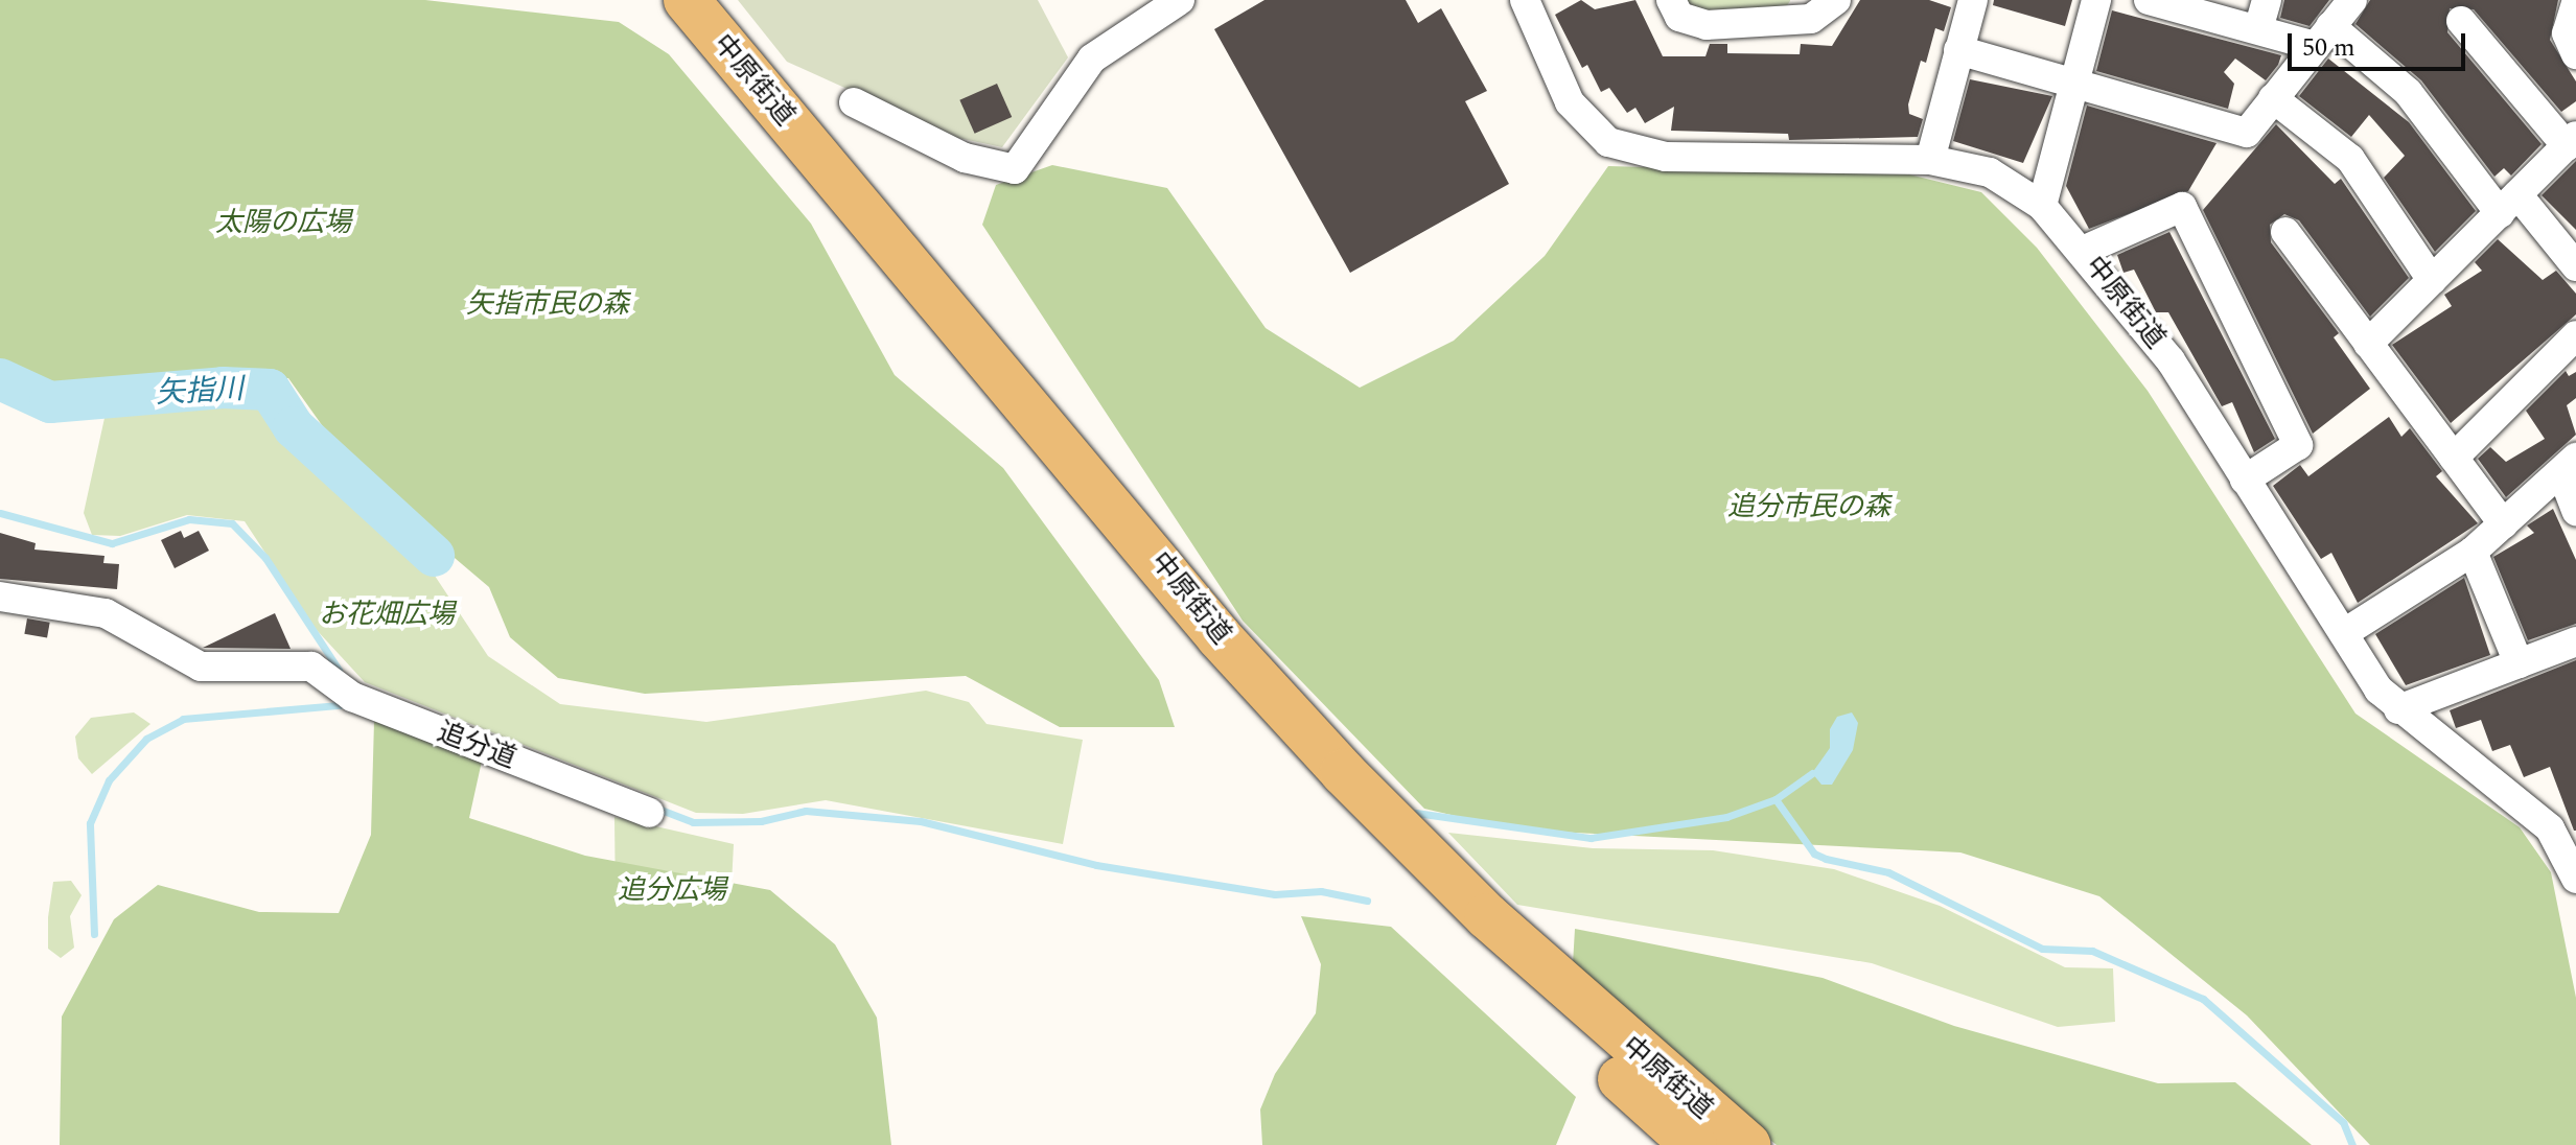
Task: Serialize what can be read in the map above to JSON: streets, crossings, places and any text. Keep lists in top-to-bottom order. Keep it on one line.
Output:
{"streets":{"main road":["中原街道"],"street":["追分道"]},"water":["矢指川"],"parks":["太陽の広場","矢指市民の森","追分市民の森","お花畑広場","追分広場"],"scale_bar":"50 m"}
